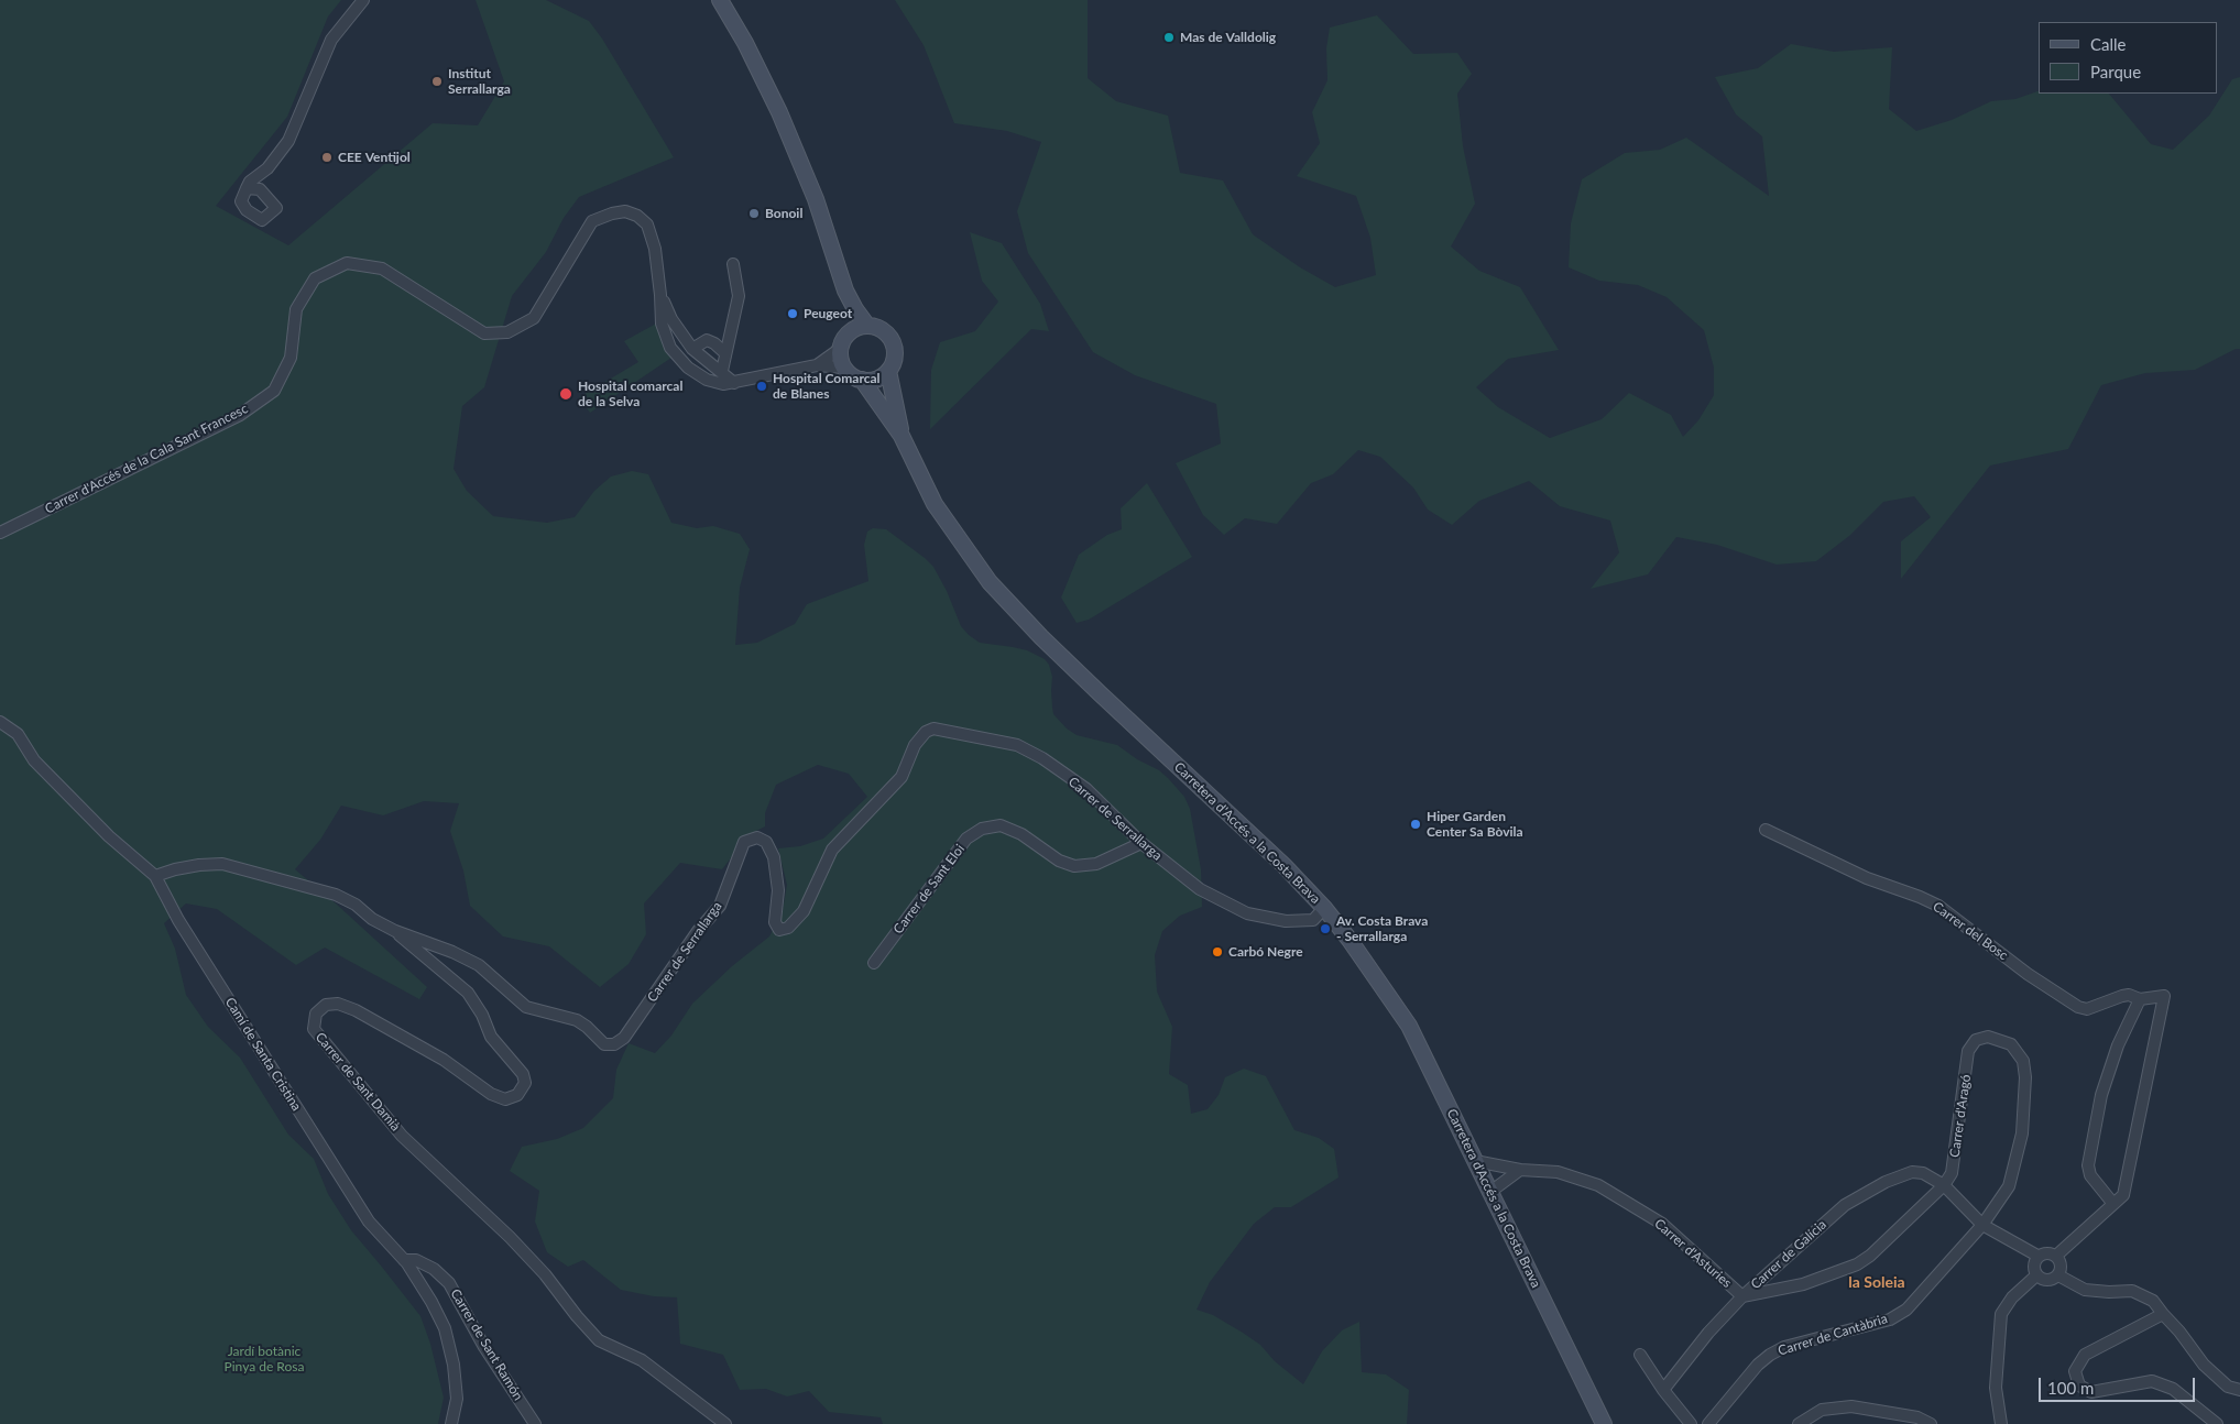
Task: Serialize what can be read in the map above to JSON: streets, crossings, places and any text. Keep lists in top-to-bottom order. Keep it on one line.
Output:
{"streets":{"main road":["Carretera d'Accés a la Costa Brava"],"street":["Carrer d'Accés de la Cala Sant Francesc","Carrer de Serrallarga","Carrer de Sant Eloi","Carrer del Bosc","Camí de Santa Cristina","Carrer de Sant Damià","Carrer d'Aragó","Carrer d'Asturies","Carrer de Galícia","Carrer de Cantàbria","Carrer de Sant Ramón"]},"crossings":[["Carrer d'Accés de la Cala Sant Francesc","Carretera d'Accés a la Costa Brava"],["Carrer de Serrallarga","Carretera d'Accés a la Costa Brava"],["Carrer de Serrallarga","Carrer de Sant Eloi"],["Carrer de Serrallarga","Camí de Santa Cristina"],["Carrer de Serrallarga","Carrer de Sant Damià"],["Carretera d'Accés a la Costa Brava","Carrer d'Asturies"],["Camí de Santa Cristina","Carrer de Sant Ramón"],["Carrer d'Aragó","Carrer d'Asturies"],["Carrer d'Aragó","Carrer de Galícia"],["Carrer d'Aragó","Carrer de Cantàbria"],["Carrer d'Asturies","Carrer de Galícia"],["Carrer de Galícia","Carrer de Cantàbria"]],"districts":["la Soleia"],"parks":["Jardí botànic Pinya de Rosa"],"places":["Mas de Valldolig","Institut Serrallarga","CEE Ventijol","Bonoil","Peugeot","Hospital Comarcal de Blanes","Hospital comarcal de la Selva","Hiper Garden Center Sa Bòvila","Av. Costa Brava - Serrallarga","Carbó Negre"],"legend":["Calle","Parque"],"scale_bar":"100 m"}
